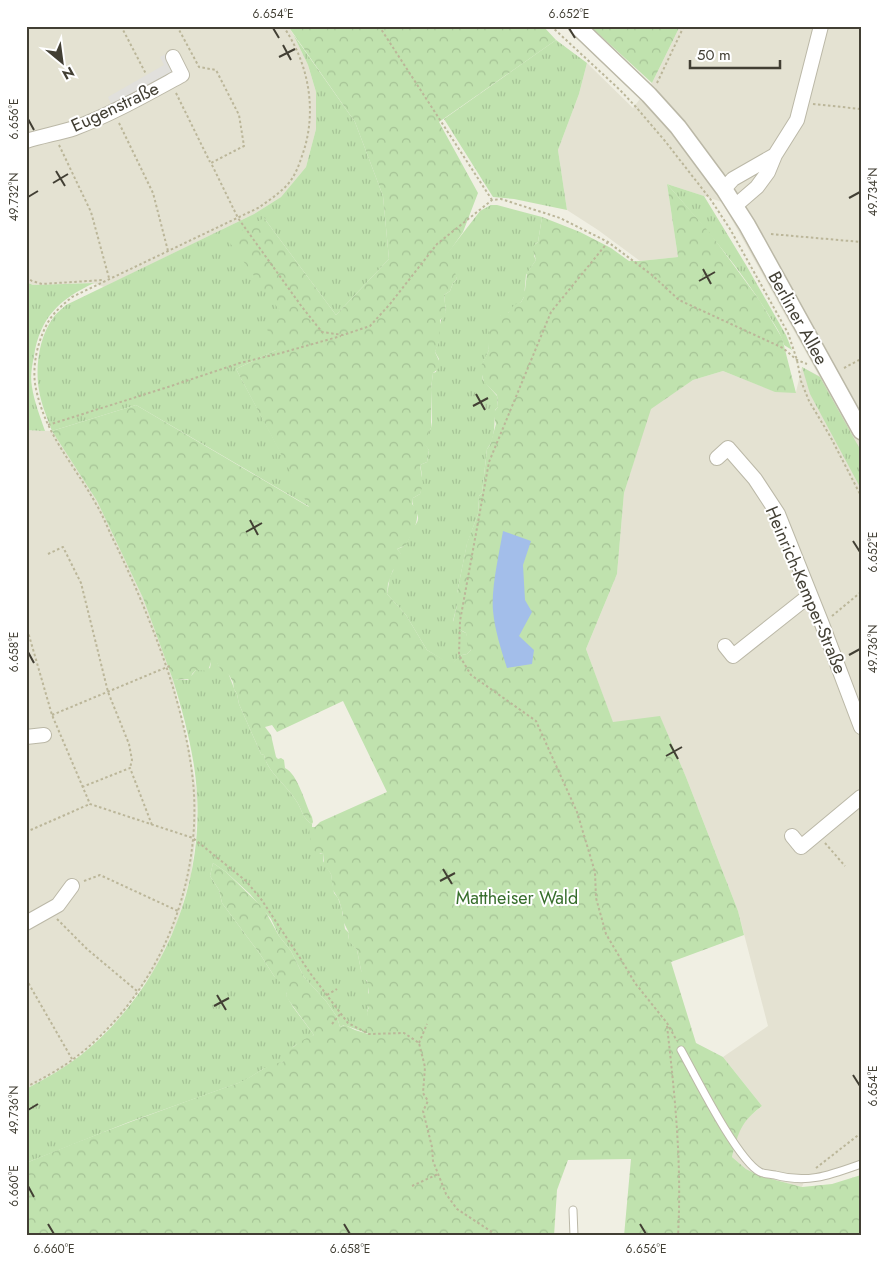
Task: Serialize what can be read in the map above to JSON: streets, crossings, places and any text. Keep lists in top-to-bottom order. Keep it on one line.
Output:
{"streets":{"street":["Eugenstraße","Berliner Allee","Heinrich-Kemper-Straße"]},"parks":["Mattheiser Wald"],"scale_bar":"50 m","north":"bottom right","coordinates":["6.654°E","6.652°E","6.656°E","49.734°N","49.732°N","49.736°N","6.658°E","6.660°E"]}
